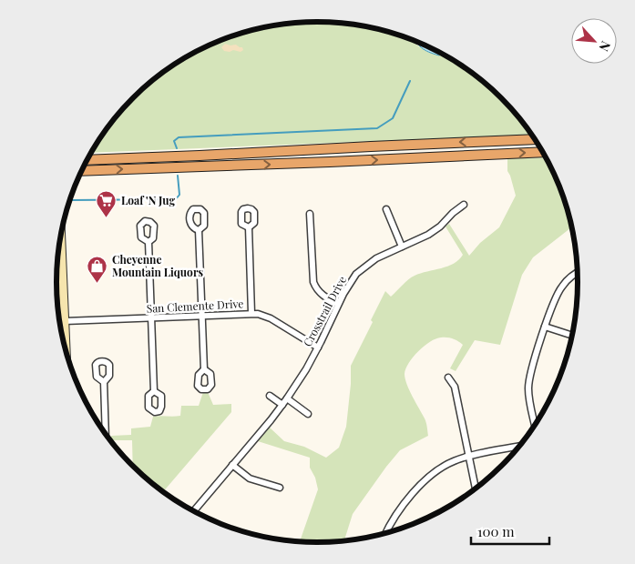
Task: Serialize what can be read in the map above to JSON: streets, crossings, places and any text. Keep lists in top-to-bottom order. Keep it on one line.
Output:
{"streets":{"street":["San Clemente Drive","Crosstrail Drive"]},"crossings":[["San Clemente Drive","Crosstrail Drive"]],"places":{"supermarket":["Loaf 'N Jug"],"shop":["Cheyenne Mountain Liquors"]},"scale_bar":"100 m","north":"bottom right"}
